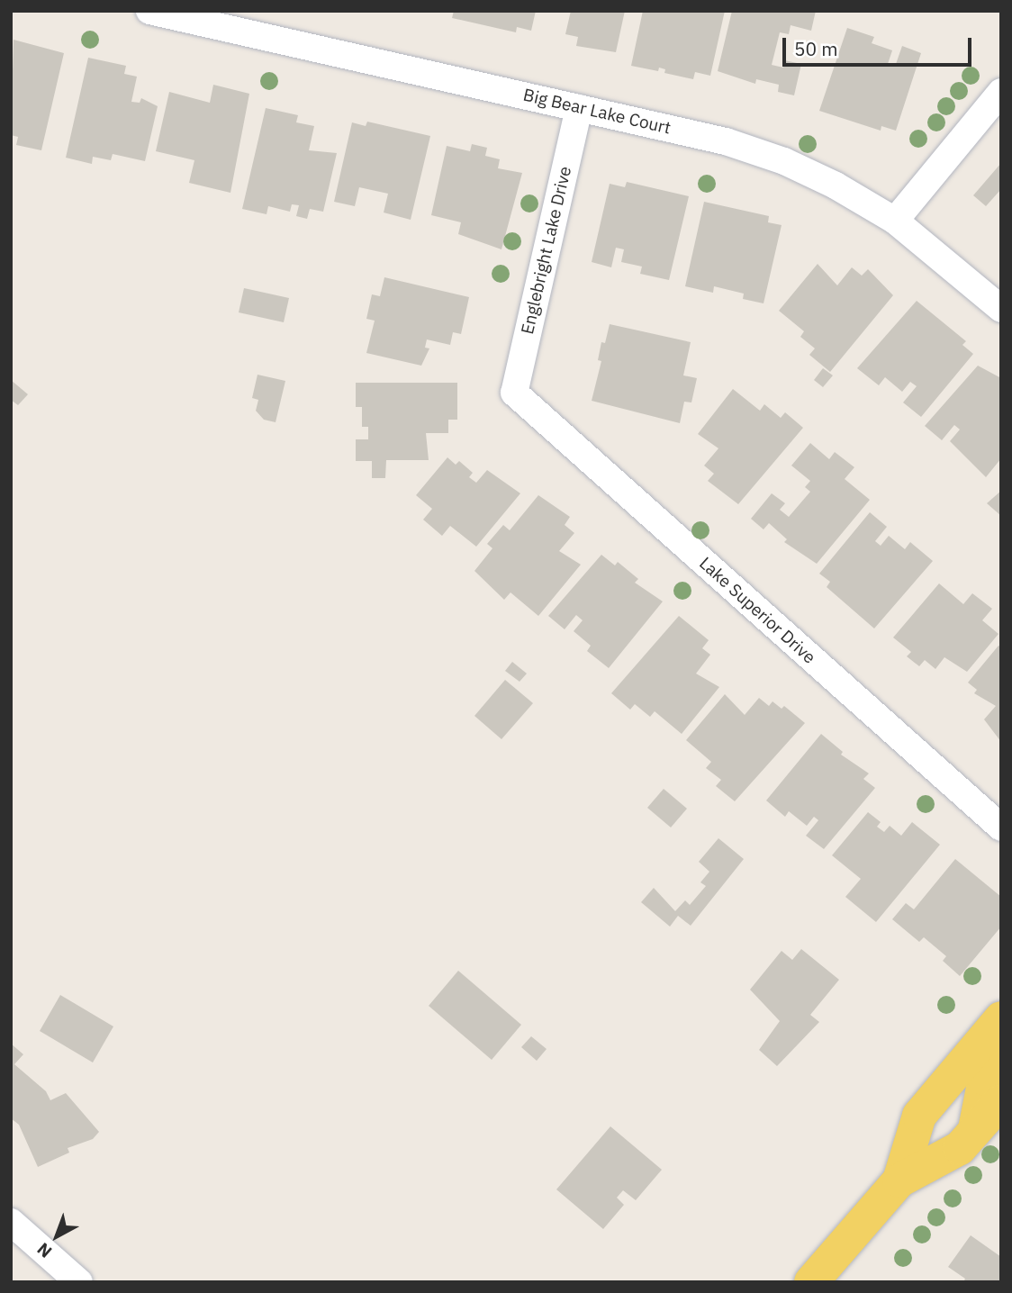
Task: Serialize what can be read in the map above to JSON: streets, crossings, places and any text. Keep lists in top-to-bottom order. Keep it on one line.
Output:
{"streets":{"street":["Big Bear Lake Court","Englebright Lake Drive","Lake Superior Drive"]},"crossings":[["Big Bear Lake Court","Englebright Lake Drive"],["Englebright Lake Drive","Lake Superior Drive"]],"scale_bar":"50 m","north":"bottom left"}
